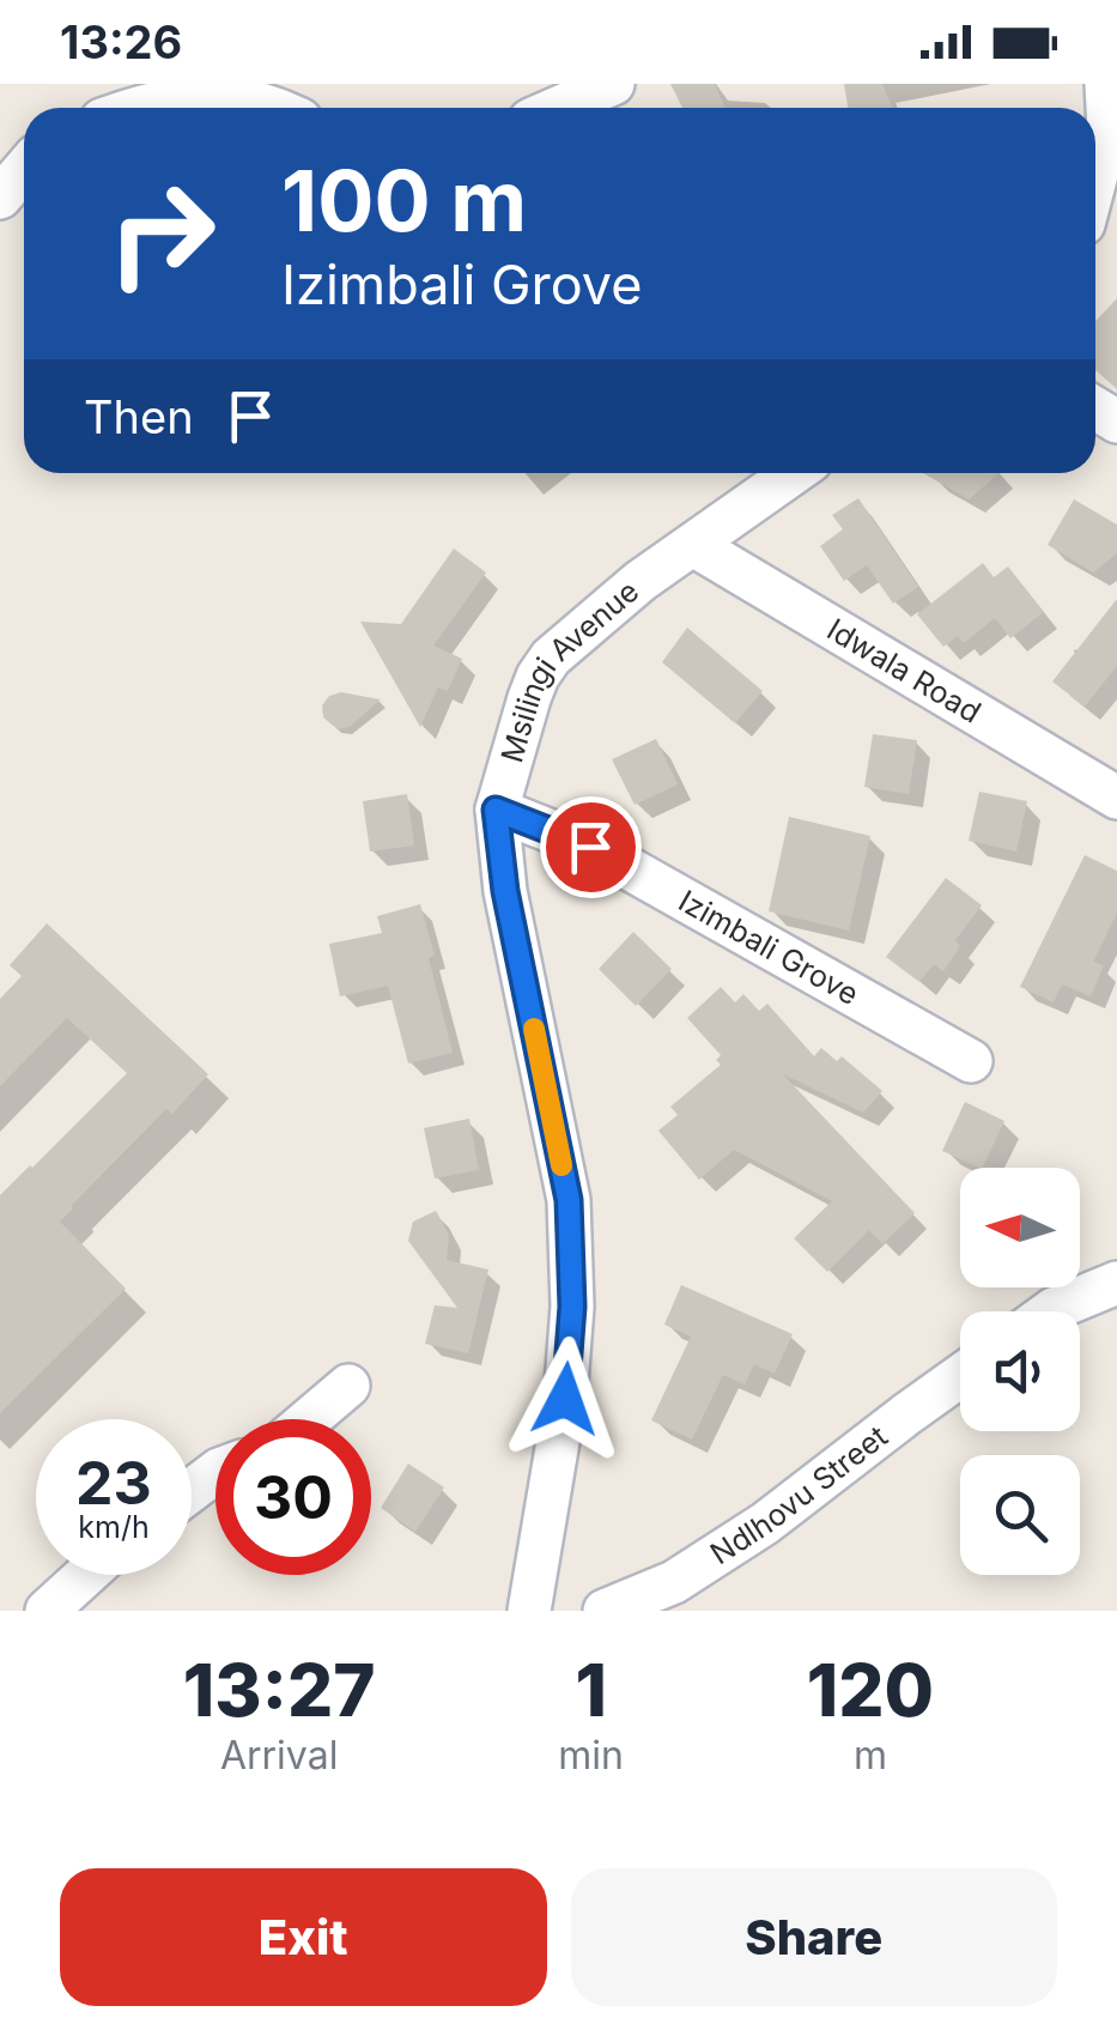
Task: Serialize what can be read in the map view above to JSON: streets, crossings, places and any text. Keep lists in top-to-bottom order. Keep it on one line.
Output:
{"streets":{"street":["Idwala Road","Msilingi Avenue","Izimbali Grove","Ndlhovu Street"]},"crossings":[["Idwala Road","Msilingi Avenue"],["Msilingi Avenue","Izimbali Grove"]],"north":"left","page":{"status":"13:26","turn":["100 m","Izimbali Grove"],"then":"Then","speed":"23 km/h","limit":"30","eta":["13:27","Arrival","1","min","120","m"],"buttons":["Exit","Share"]}}
